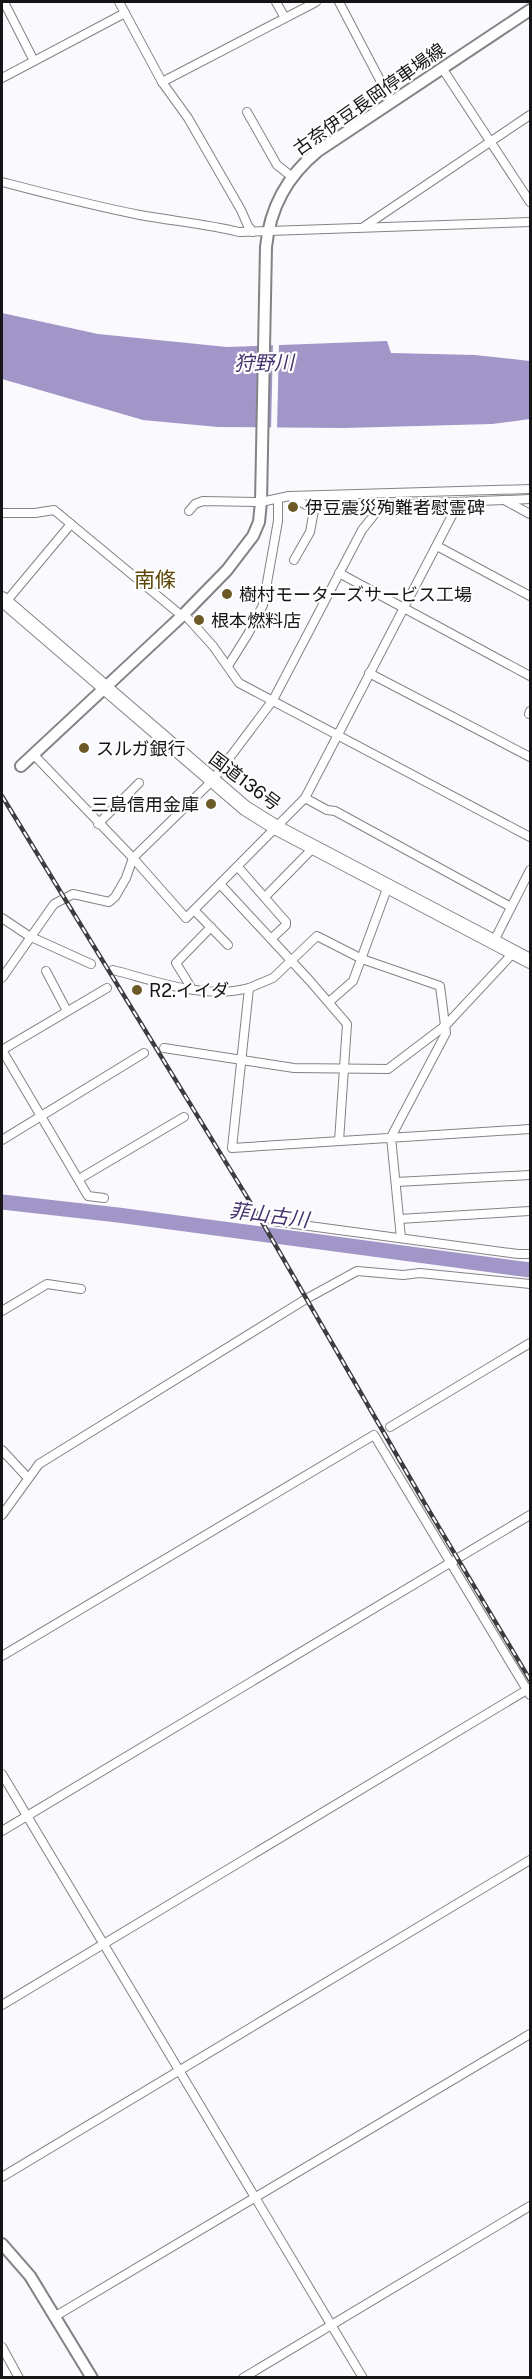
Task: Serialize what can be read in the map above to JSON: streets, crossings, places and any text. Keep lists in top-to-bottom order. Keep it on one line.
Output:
{"streets":{"highway":["国道136号"],"main road":["古奈伊豆長岡停車場線"]},"crossings":[["古奈伊豆長岡停車場線","国道136号"]],"districts":["南條"],"water":["狩野川","菲山古川"],"places":["伊豆震災殉難者慰霊碑","樹村モーターズサービス工場","根本燃料店","スルガ銀行","三島信用金庫","R2.イイダ"]}
